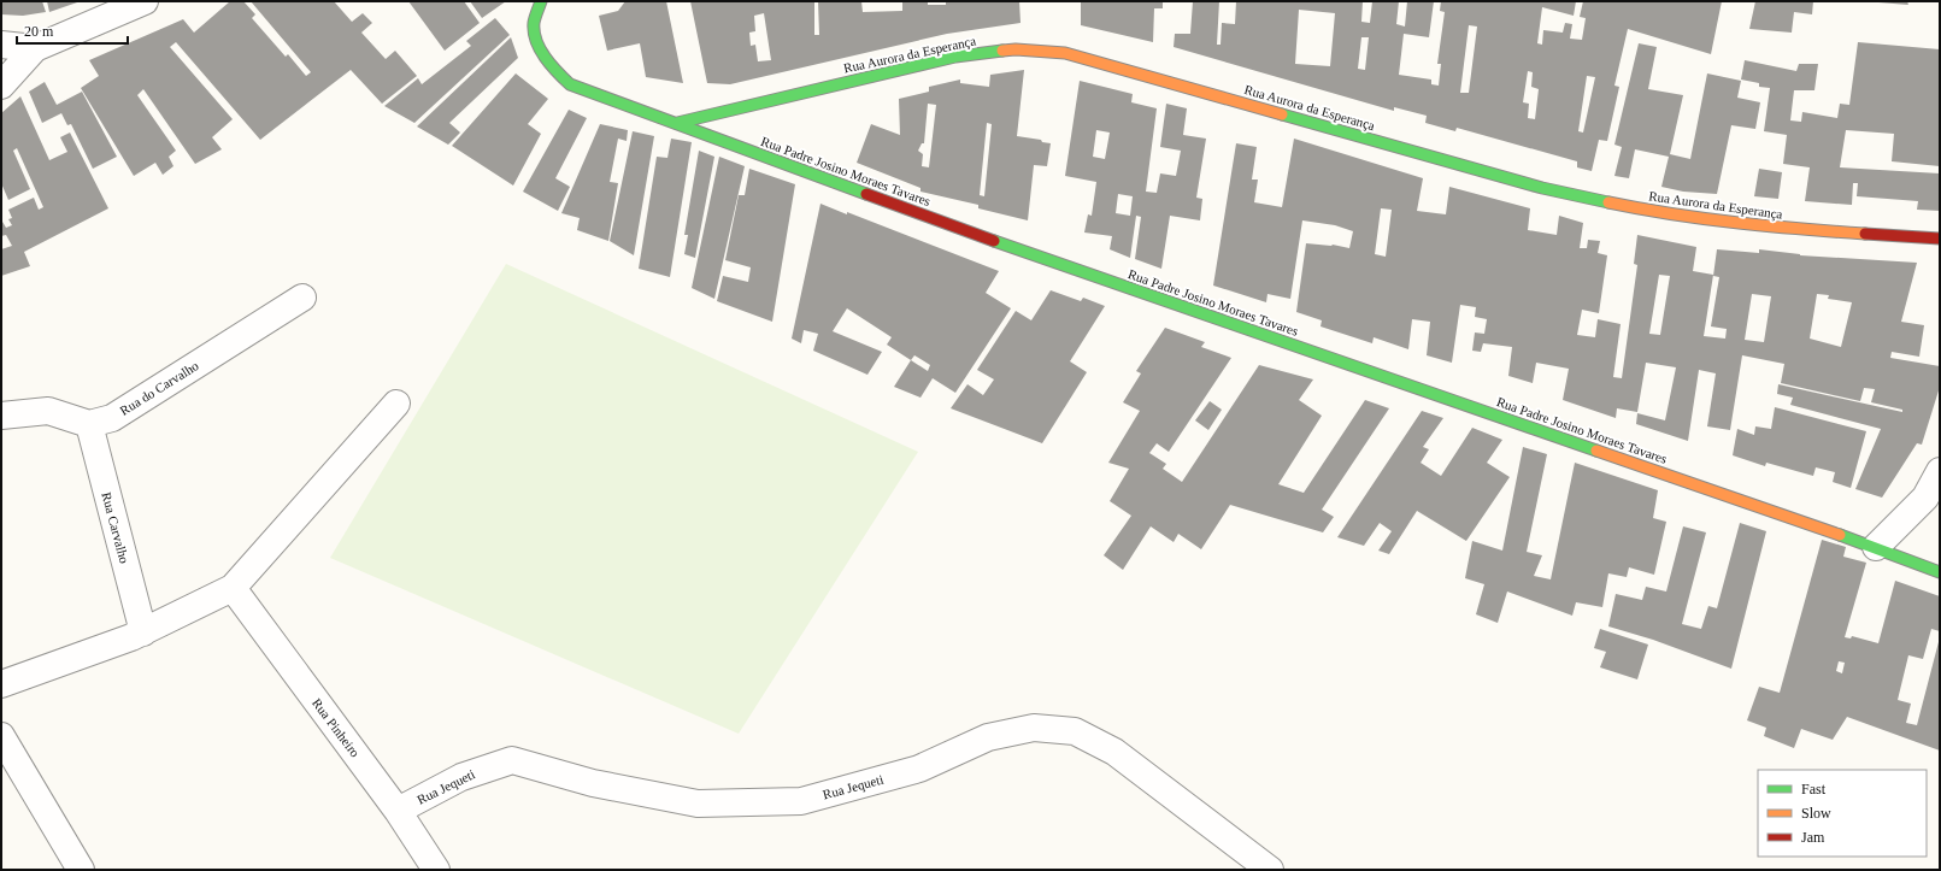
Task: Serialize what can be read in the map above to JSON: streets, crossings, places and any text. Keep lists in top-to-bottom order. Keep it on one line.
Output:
{"streets":{"street":["Rua Aurora da Esperança","Rua Padre Josino Moraes Tavares","Rua do Carvalho","Rua Carvalho","Rua Pinheiro","Rua Jequeti"]},"crossings":[["Rua Aurora da Esperança","Rua Padre Josino Moraes Tavares"],["Rua do Carvalho","Rua Carvalho"],["Rua Pinheiro","Rua Jequeti"]],"legend":["Fast","Slow","Jam"],"scale_bar":"20 m"}
